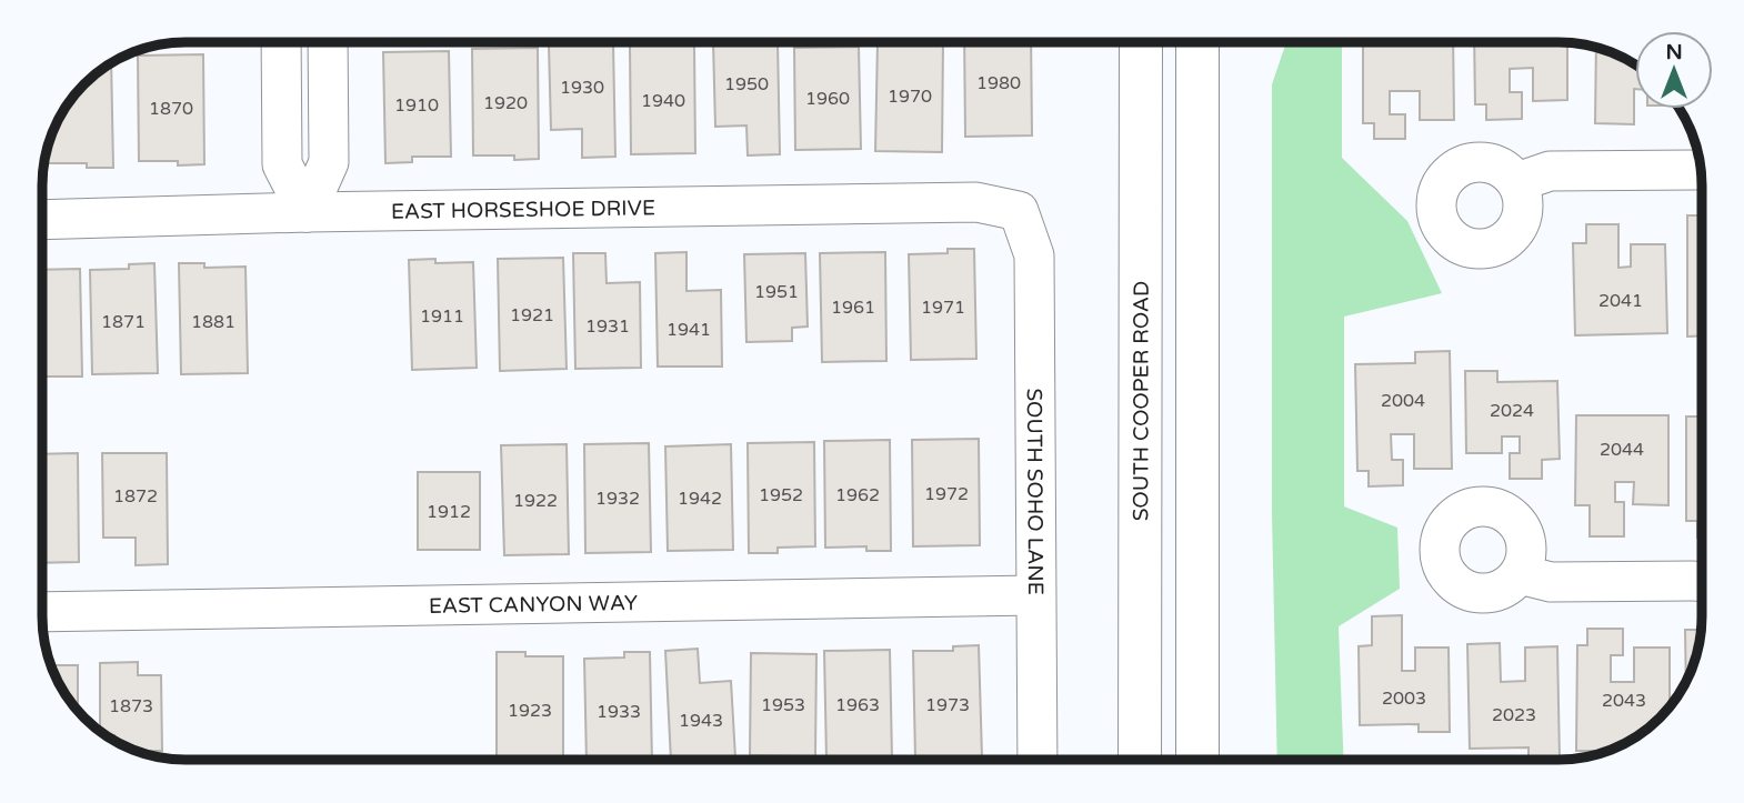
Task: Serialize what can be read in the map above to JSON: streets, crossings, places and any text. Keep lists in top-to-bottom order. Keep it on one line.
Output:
{"streets":{"main road":["SOUTH COOPER ROAD"],"street":["EAST HORSESHOE DRIVE","SOUTH SOHO LANE","EAST CANYON WAY"]},"crossings":[["EAST HORSESHOE DRIVE","SOUTH SOHO LANE"],["SOUTH SOHO LANE","EAST CANYON WAY"]],"house_numbers":["1980","1950","1930","1970","1960","1940","1920","1910","1870","1951","2041","1961","1971","1921","1911","1871","1881","1931","1941","2004","2024","2044","1972","1952","1962","1872","1932","1942","1922","1912","2003","2043","1953","1963","1973","1873","1923","1933","2023","1943"],"north":"top"}
